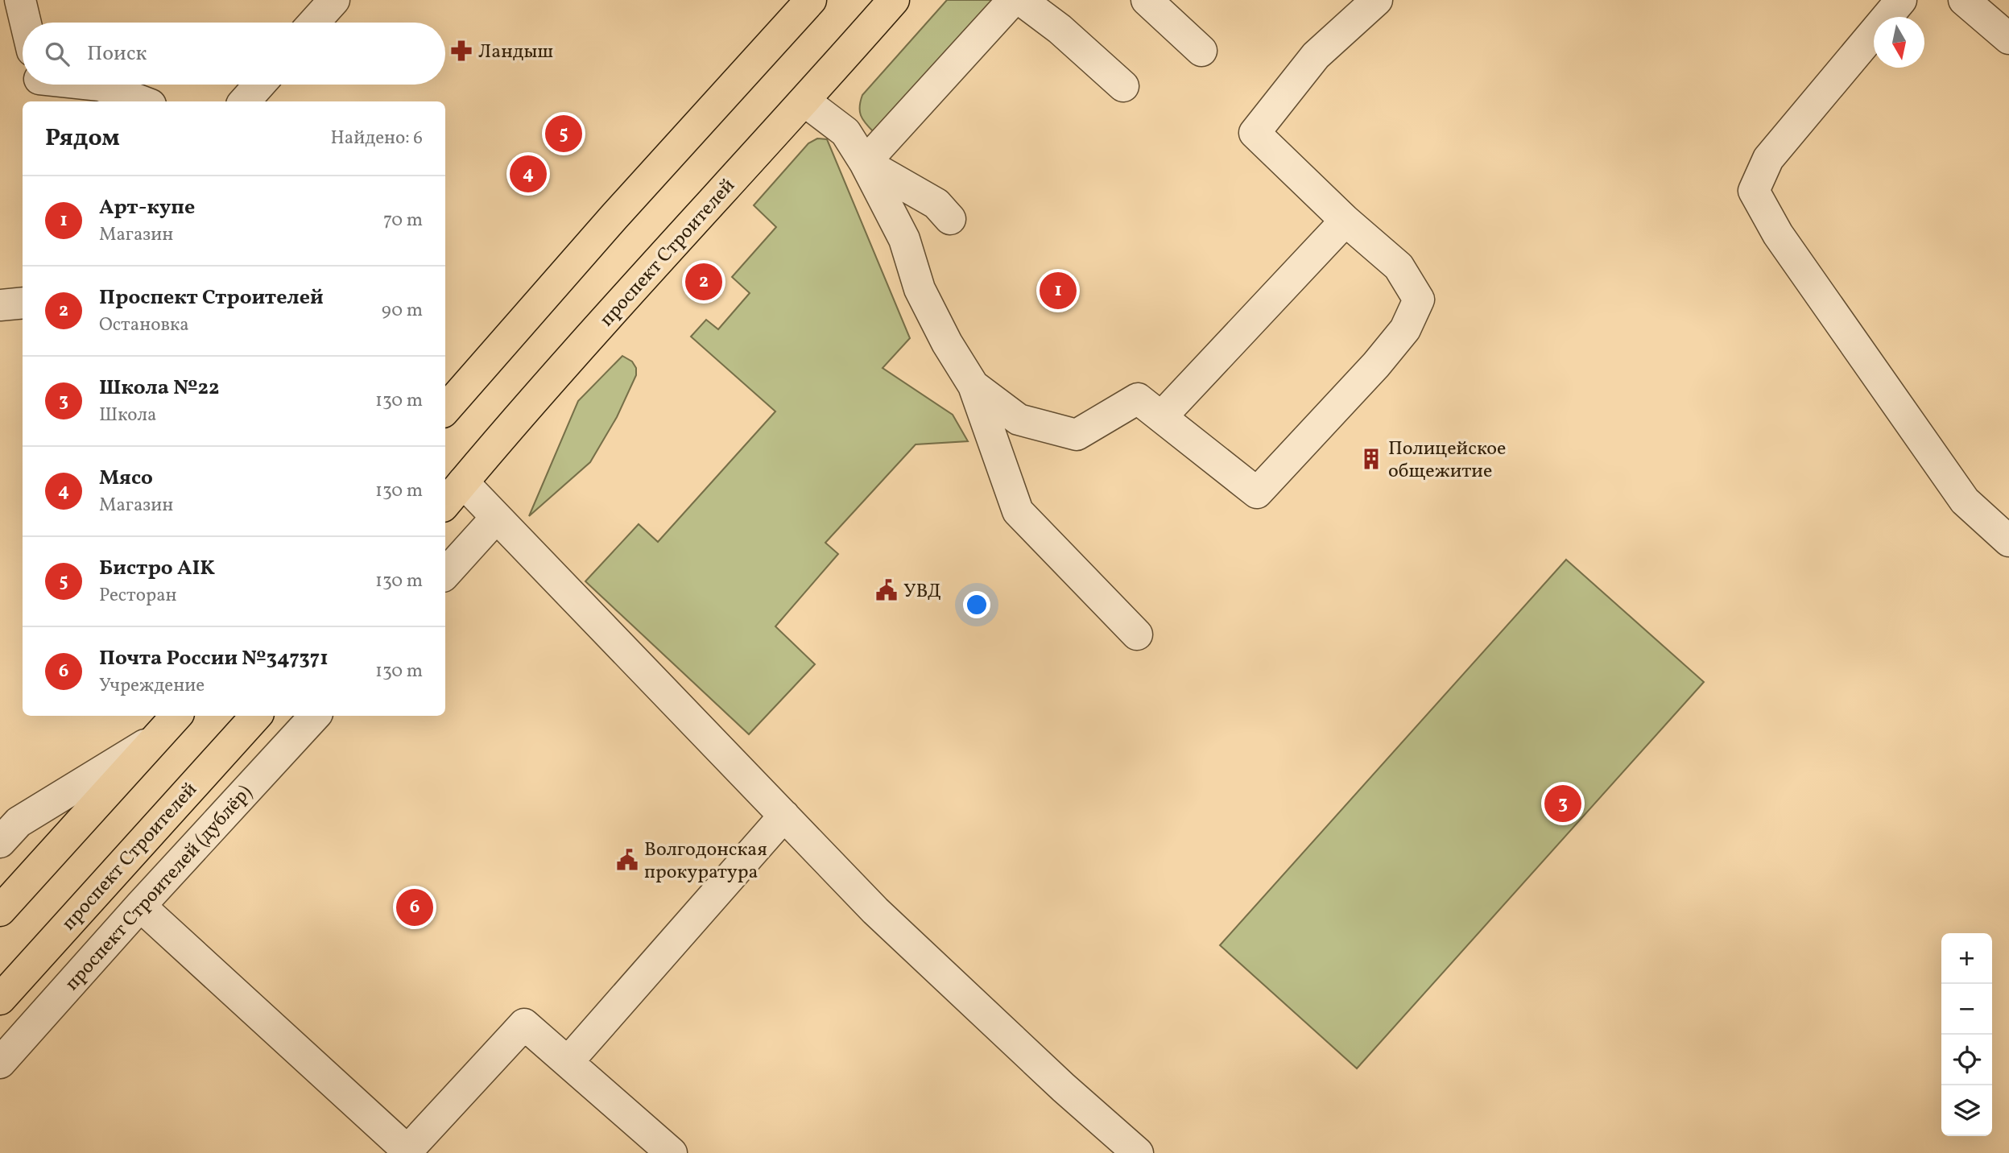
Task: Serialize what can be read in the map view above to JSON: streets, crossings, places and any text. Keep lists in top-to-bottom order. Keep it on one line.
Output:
{"streets":{"main road":["проспект Строителей"],"street":["проспект Строителей (дублёр)"]},"places":{"pharmacy":["Ландыш"],"building":["Полицейское общежитие"],"public building":["УВД","Волгодонская прокуратура"]},"north":"bottom","page":{"search":"Поиск","heading":["Рядом","Найдено: 6"],"pins":["5","4","2","1","3","6"],"list":[{"mark":"1","name":"Арт-купе","note":"Магазин","value":"70 m"},{"mark":"2","name":"Проспект Строителей","note":"Остановка","value":"90 m"},{"mark":"3","name":"Школа №22","note":"Школа","value":"130 m"},{"mark":"4","name":"Мясо","note":"Магазин","value":"130 m"},{"mark":"5","name":"Бистро AIK","note":"Ресторан","value":"130 m"},{"mark":"6","name":"Почта России №347371","note":"Учреждение","value":"130 m"}],"map_buttons":["+","−"]}}
